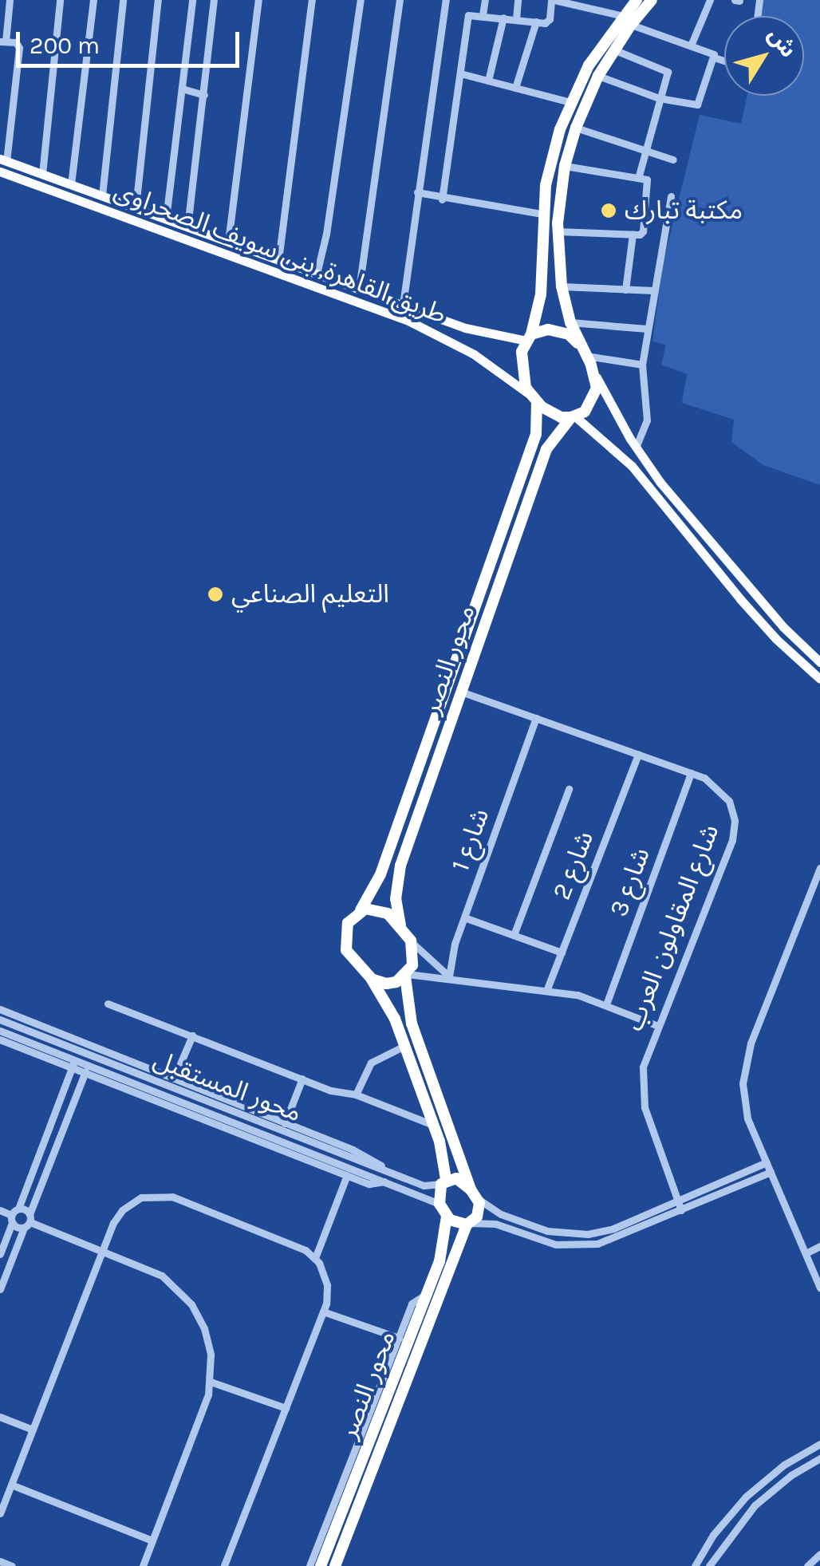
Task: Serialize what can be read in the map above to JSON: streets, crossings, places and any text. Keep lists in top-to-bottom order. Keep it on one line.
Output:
{"streets":{"highway":["محور النصر"],"main road":["طريق القاهرة, بنى سويف الصحراوى"],"street":["شارع 1","شارع 2","شارع 3","شارع المقاولون العرب","محور المستقبل"]},"crossings":[["طريق القاهرة, بنى سويف الصحراوى","محور النصر"],["محور النصر","شارع المقاولون العرب"],["محور النصر","محور المستقبل"],["شارع 1","شارع المقاولون العرب"],["شارع 2","شارع المقاولون العرب"],["شارع 3","شارع المقاولون العرب"]],"places":["مكتبة تبارك","التعليم الصناعي"],"scale_bar":"200 m","north":"top right"}
